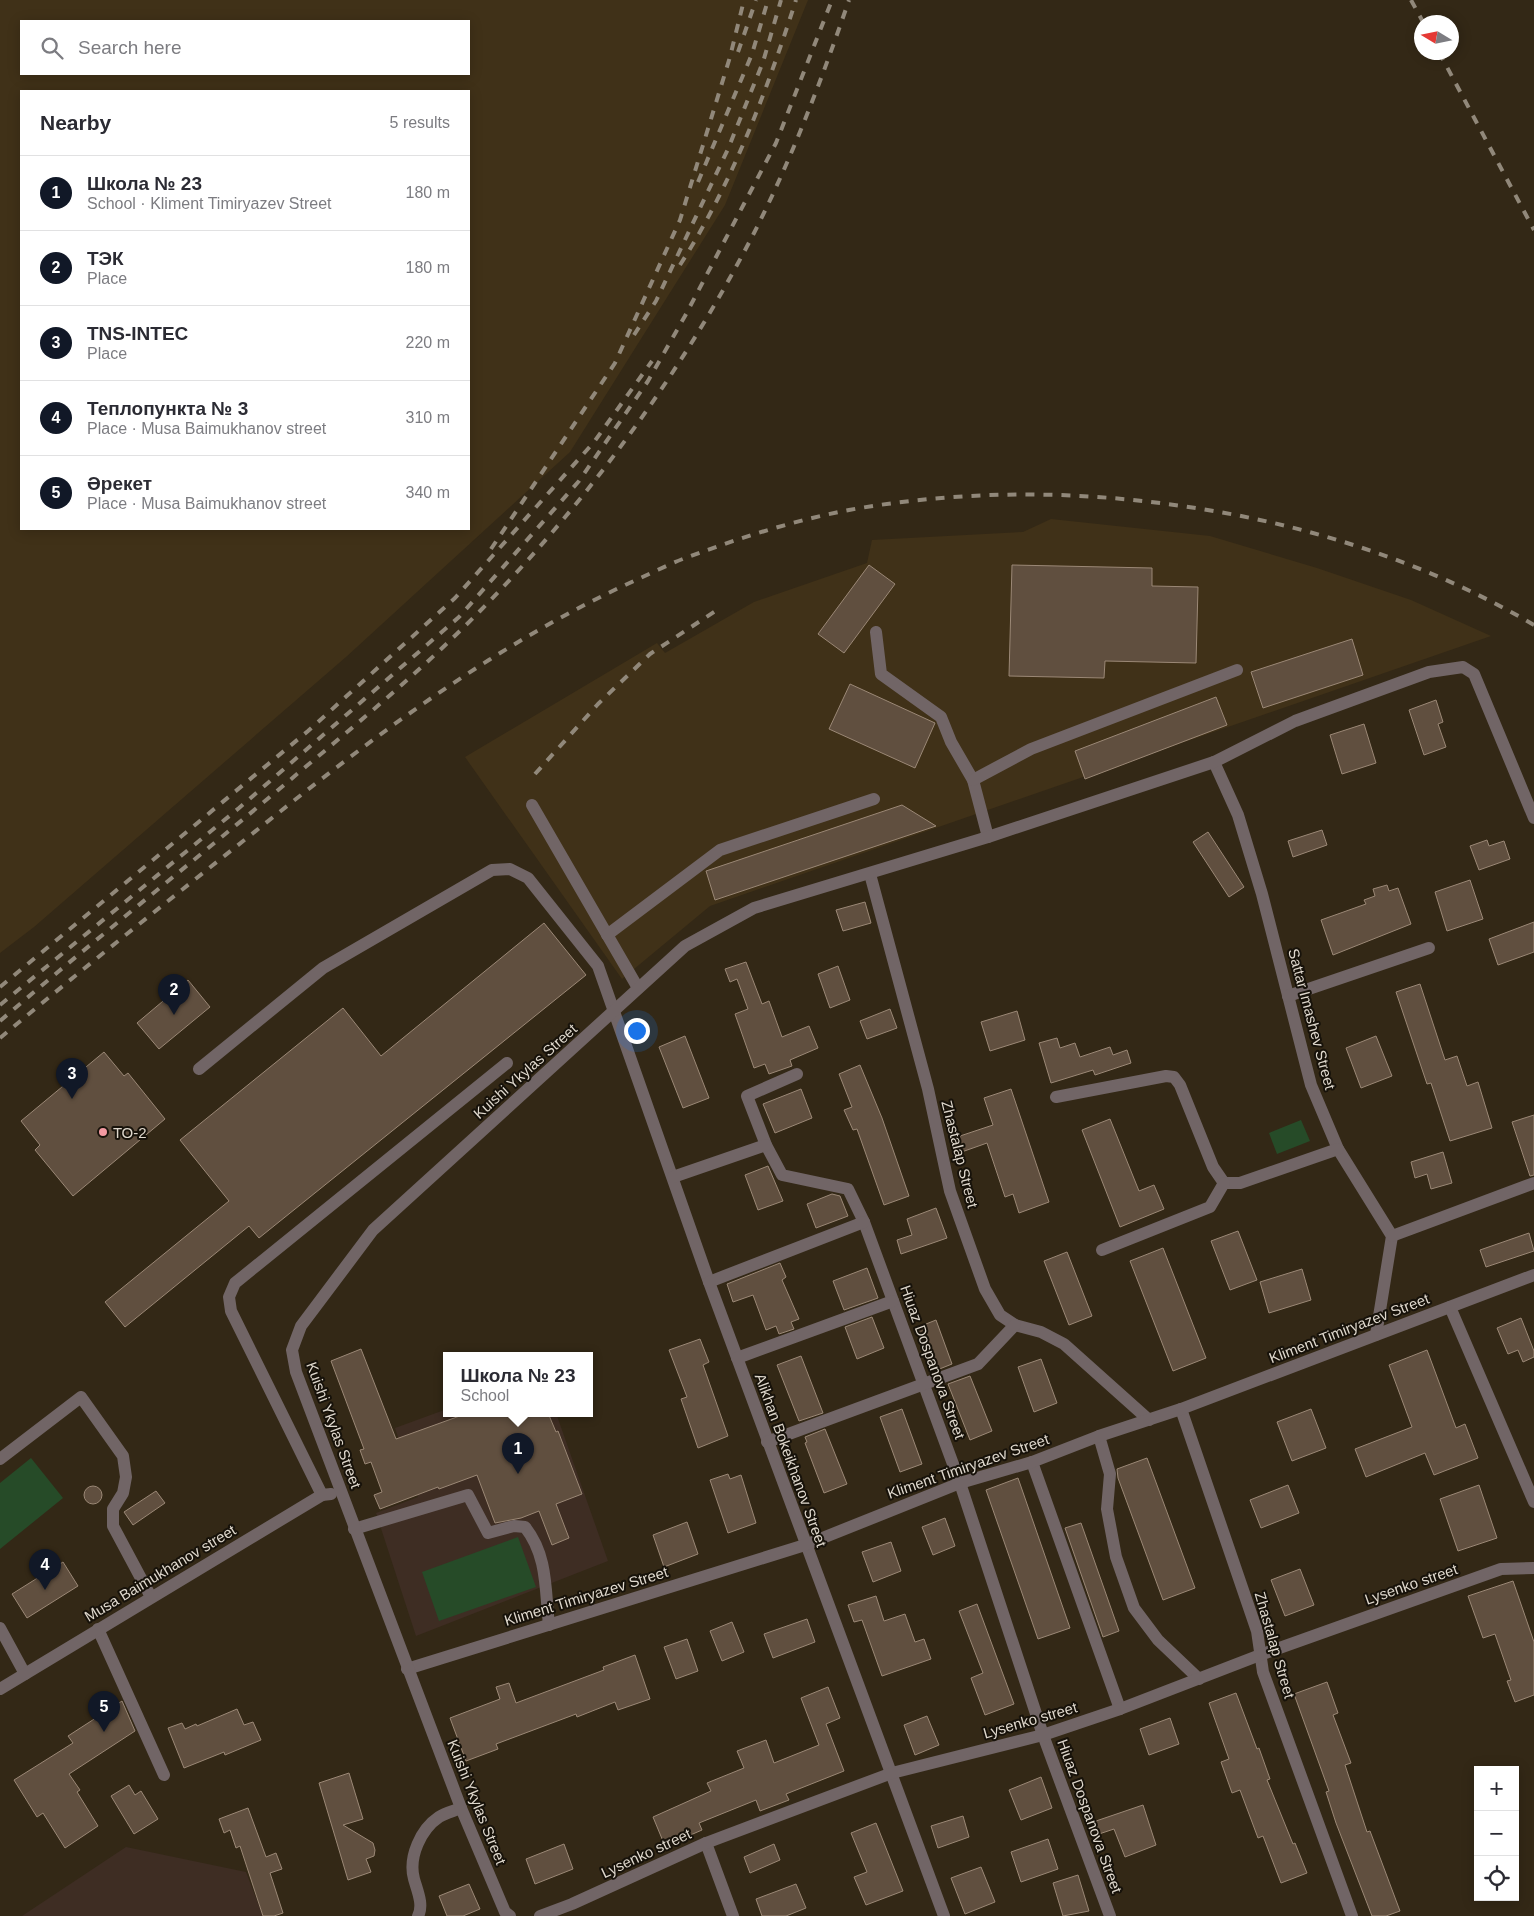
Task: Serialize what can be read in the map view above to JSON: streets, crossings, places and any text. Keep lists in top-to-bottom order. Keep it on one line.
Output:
{"streets":{"street":["Sattar Imashev Street","Kuishi Ykylas Street","Zhastalap Street","Kliment Timiryazev Street","Hiuaz Dospanova Street","Alikhan Bokeikhanov Street","Musa Baimukhanov street","Lysenko street"]},"crossings":[["Sattar Imashev Street","Kuishi Ykylas Street"],["Kuishi Ykylas Street","Zhastalap Street"],["Kuishi Ykylas Street","Kliment Timiryazev Street"],["Kuishi Ykylas Street","Alikhan Bokeikhanov Street"],["Kuishi Ykylas Street","Musa Baimukhanov street"],["Zhastalap Street","Kliment Timiryazev Street"],["Zhastalap Street","Lysenko street"],["Kliment Timiryazev Street","Hiuaz Dospanova Street"],["Kliment Timiryazev Street","Alikhan Bokeikhanov Street"],["Hiuaz Dospanova Street","Lysenko street"],["Alikhan Bokeikhanov Street","Lysenko street"]],"places":["ТО-2"],"north":"left","page":{"search":"Search here","heading":["Nearby","5 results"],"list":[{"mark":"1","name":"Школа № 23","note":"School · Kliment Timiryazev Street","value":"180 m"},{"mark":"2","name":"ТЭК","note":"Place","value":"180 m"},{"mark":"3","name":"TNS-INTEC","note":"Place","value":"220 m"},{"mark":"4","name":"Теплопункта № 3","note":"Place · Musa Baimukhanov street","value":"310 m"},{"mark":"5","name":"Әрекет","note":"Place · Musa Baimukhanov street","value":"340 m"}],"pins":["2","3","1","4","5"],"popup":["Школа № 23","School"],"map_buttons":["+","−"]}}
